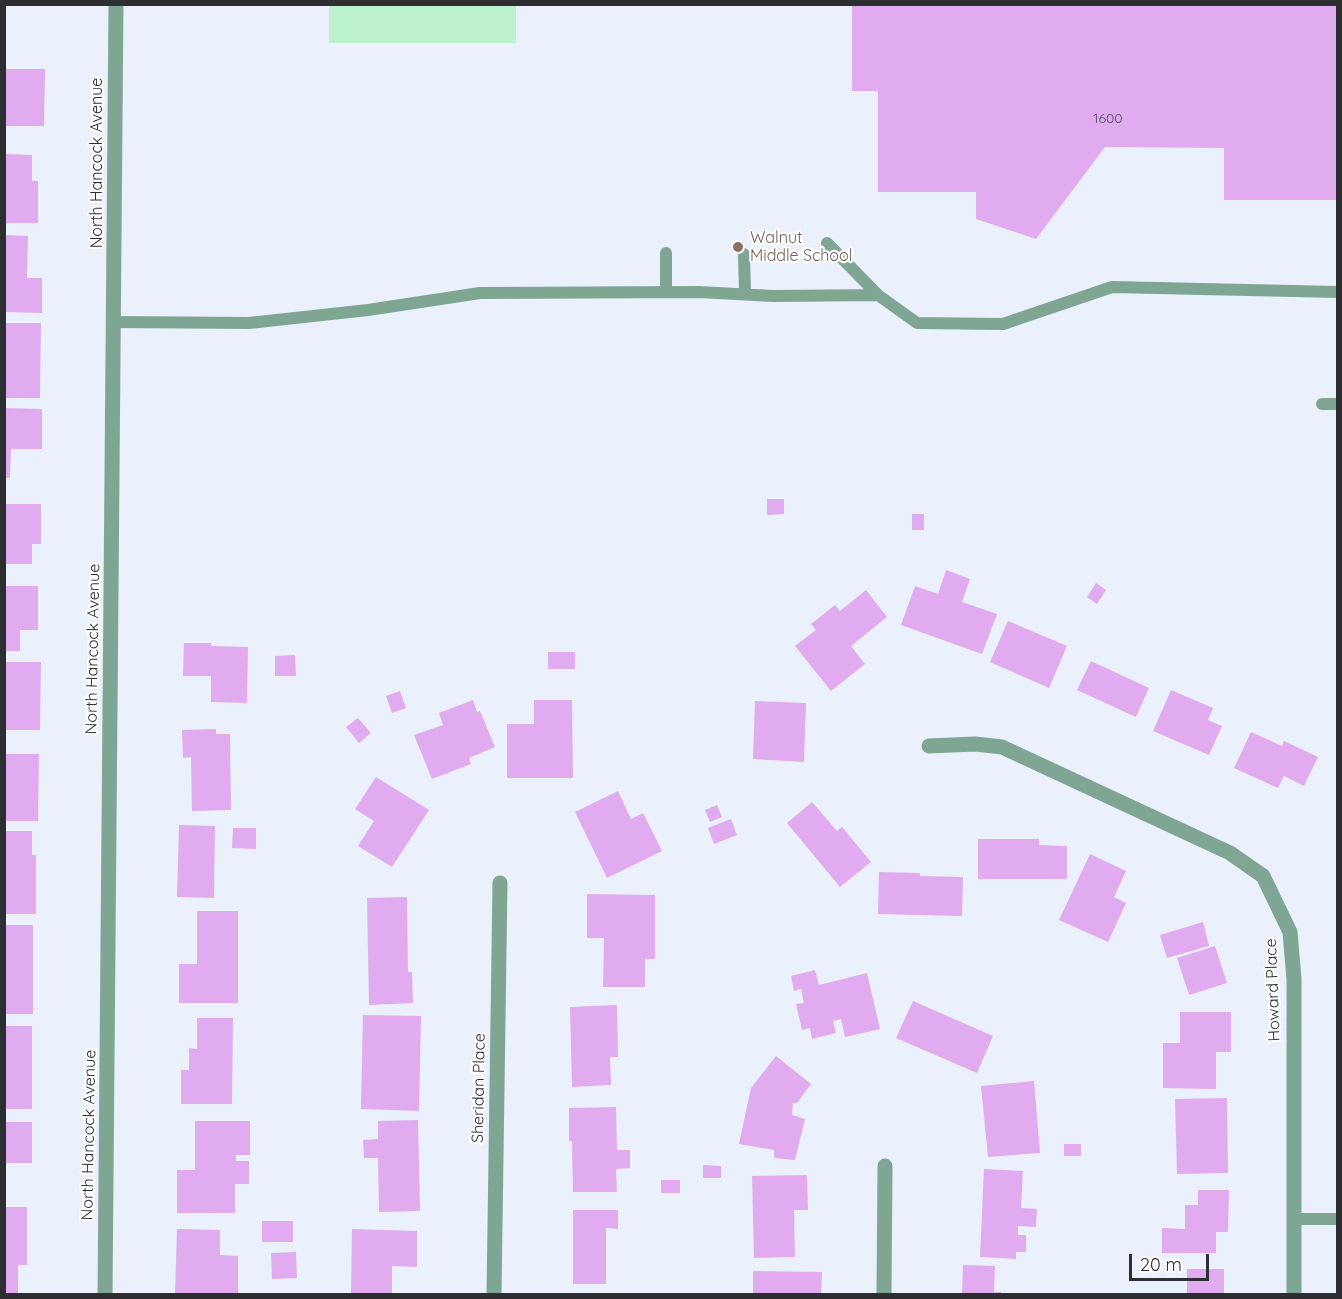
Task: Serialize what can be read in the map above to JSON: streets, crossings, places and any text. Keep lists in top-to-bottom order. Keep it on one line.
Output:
{"streets":{"street":["North Hancock Avenue","Howard Place","Sheridan Place"]},"places":["Walnut Middle School"],"house_numbers":["1600"],"scale_bar":"20 m"}
